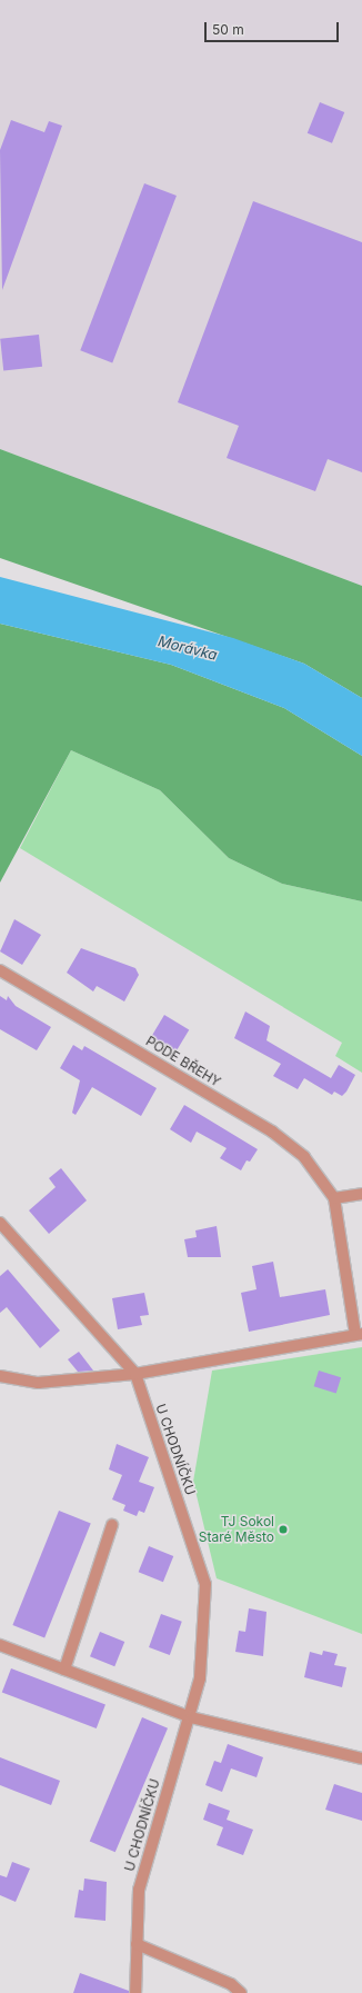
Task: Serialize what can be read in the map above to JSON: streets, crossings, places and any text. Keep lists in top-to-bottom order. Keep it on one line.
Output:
{"streets":{"street":["PODE BŘEHY","U CHODNÍČKU"]},"crossings":[["PODE BŘEHY","U CHODNÍČKU"]],"water":["Morávka"],"places":["TJ Sokol Staré Město"],"scale_bar":"50 m"}
